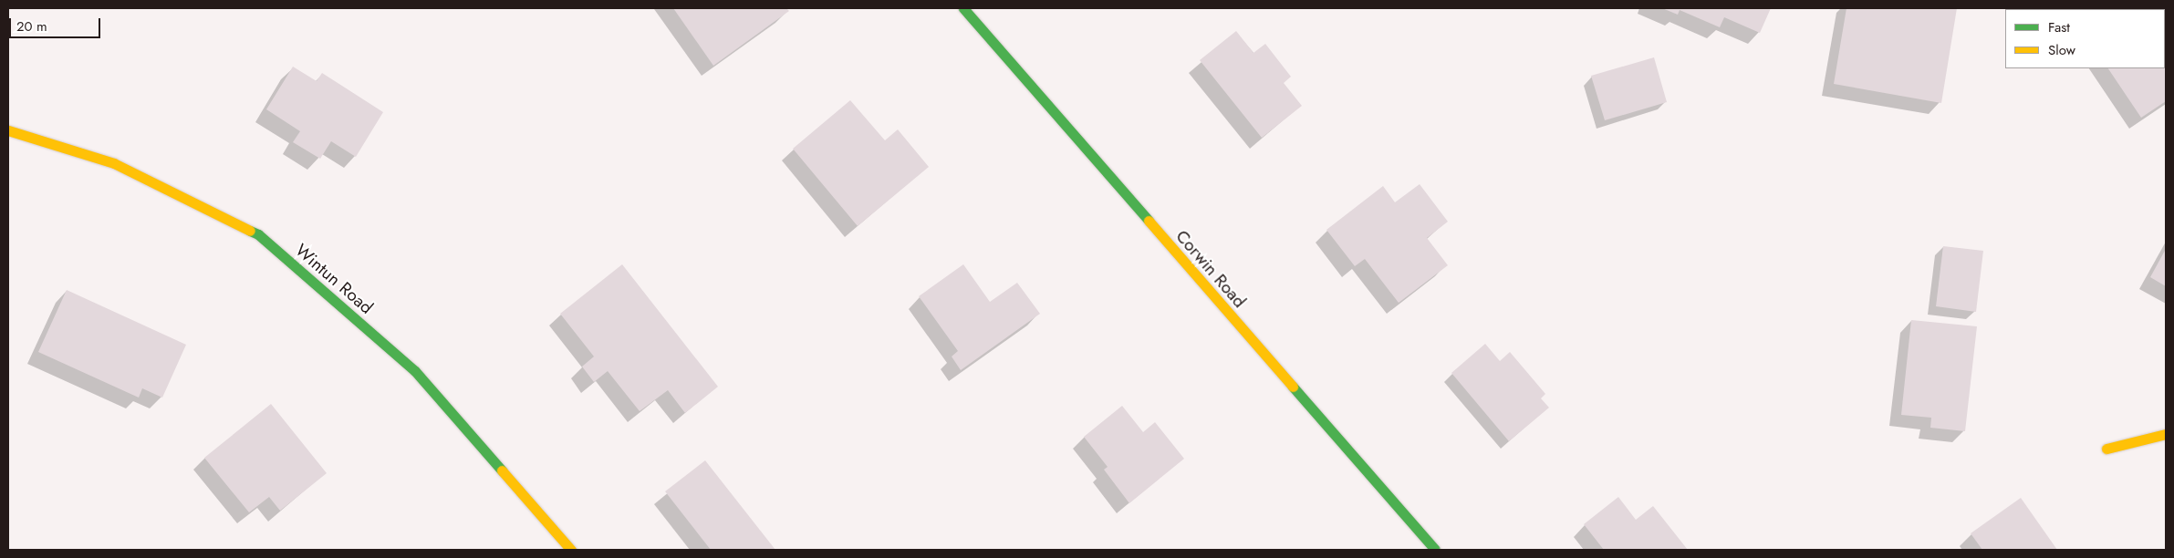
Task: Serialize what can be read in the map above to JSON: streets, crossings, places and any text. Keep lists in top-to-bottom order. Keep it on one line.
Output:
{"streets":{"street":["Corwin Road","Wintun Road"]},"legend":["Fast","Slow"],"scale_bar":"20 m"}
